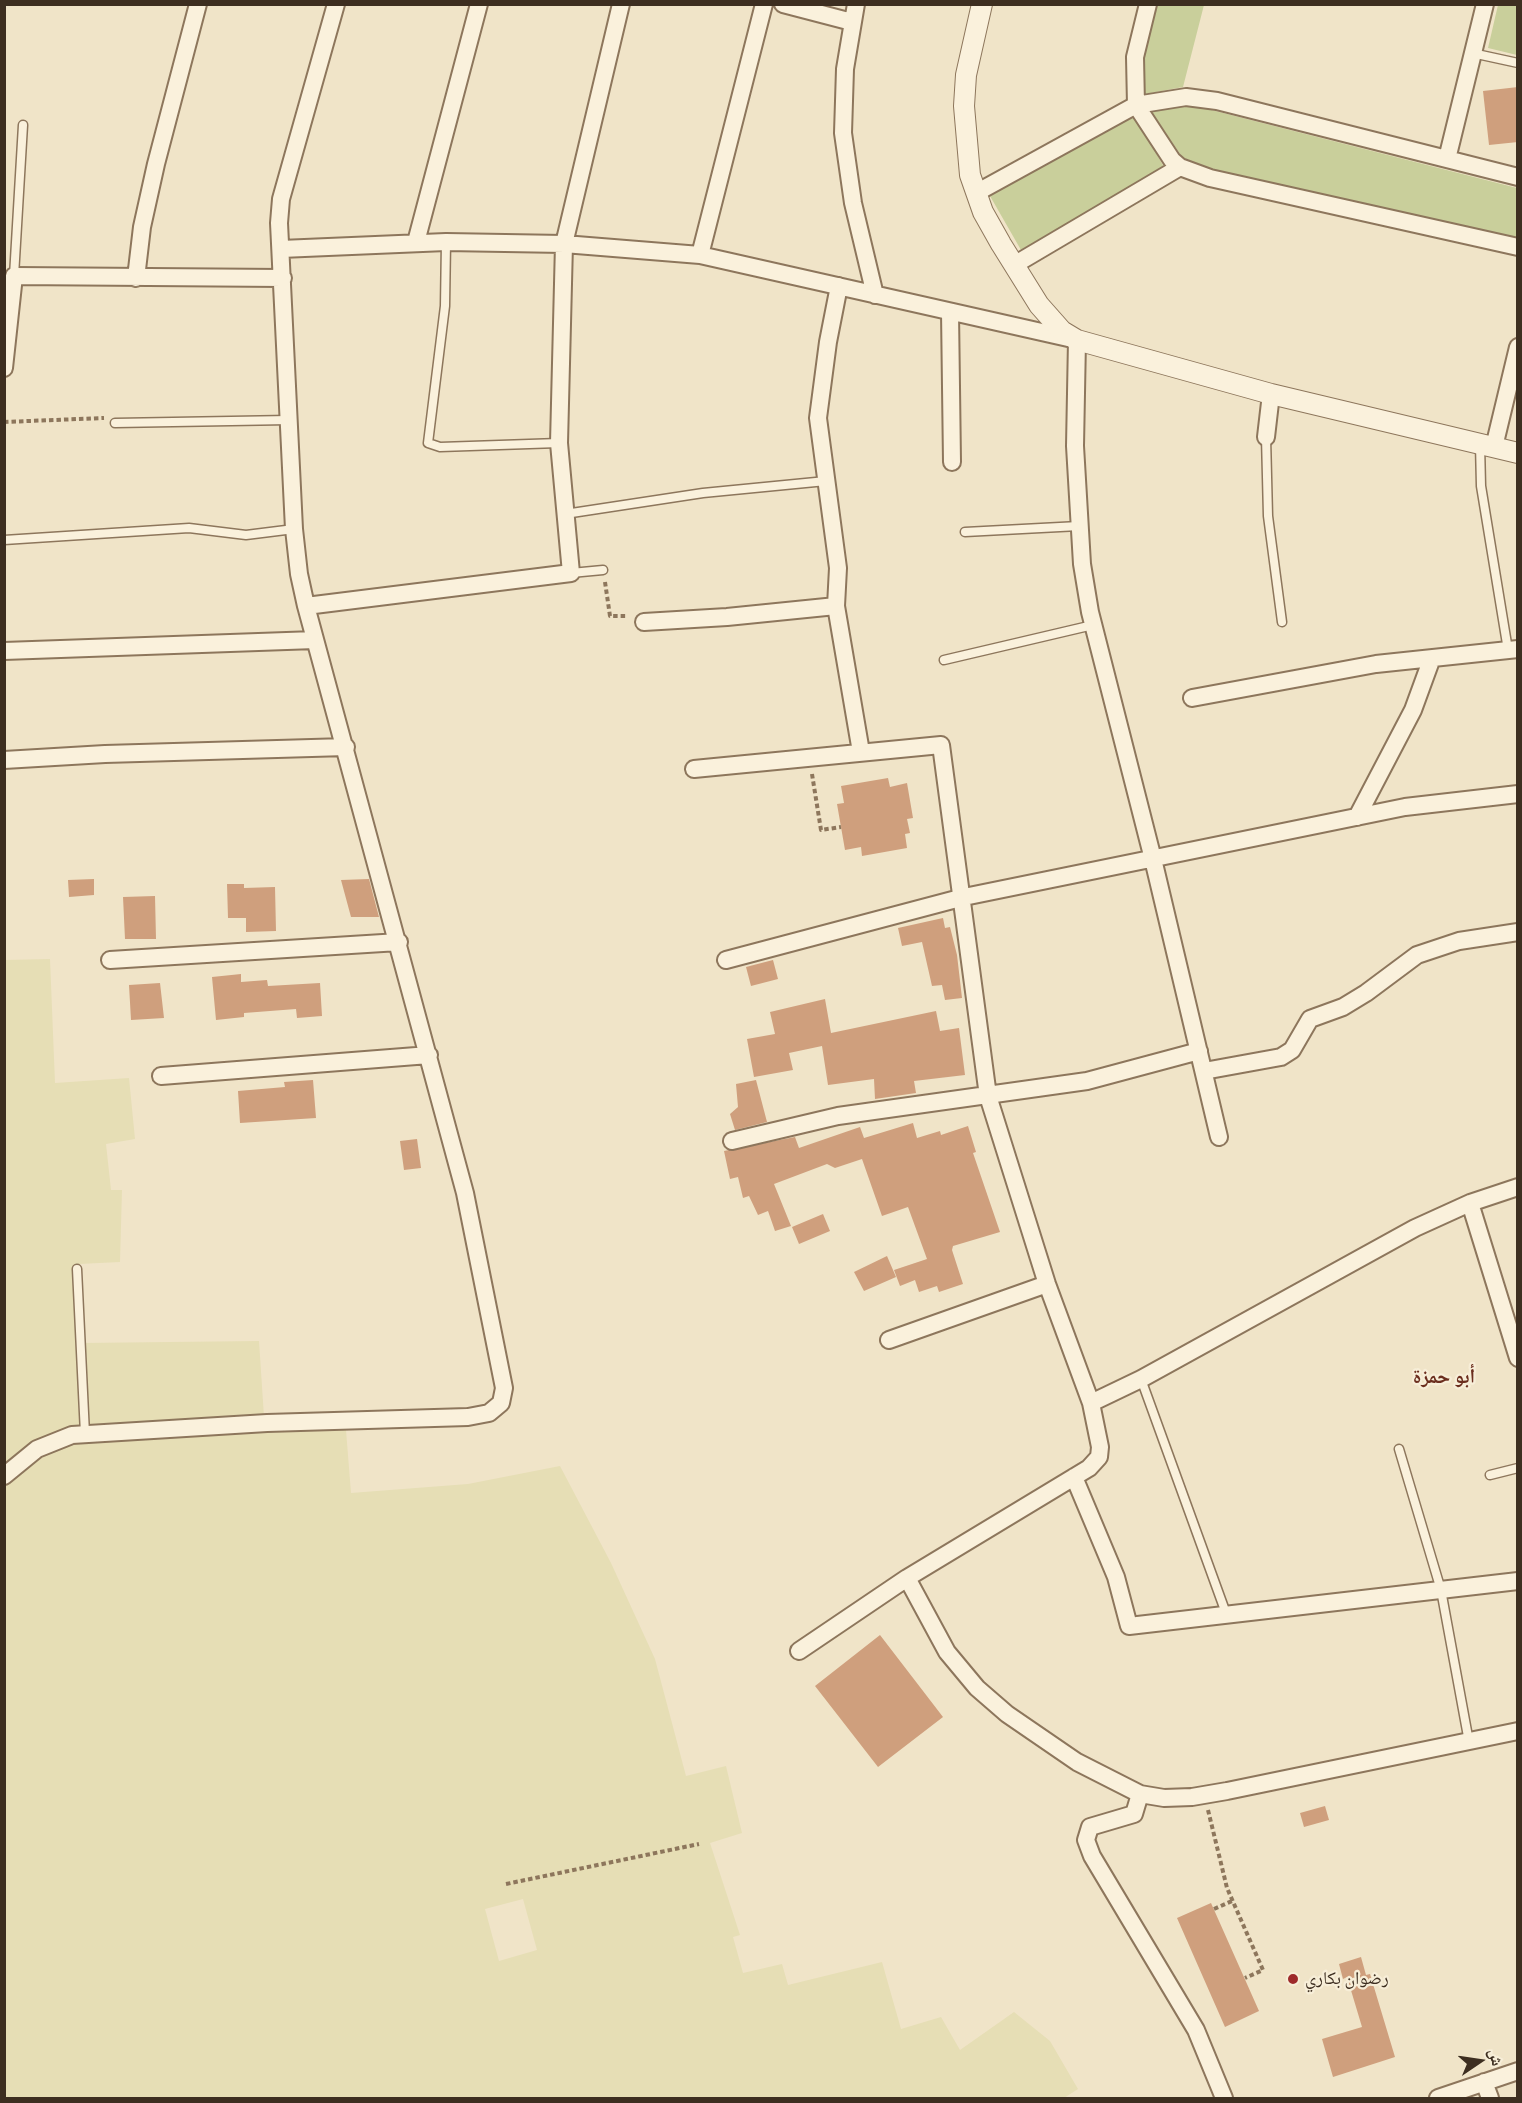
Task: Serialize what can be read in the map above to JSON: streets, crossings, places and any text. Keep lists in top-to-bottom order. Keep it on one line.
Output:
{"districts":["أبو حمزة"],"places":["رضوان بكاري"],"north":"right"}
